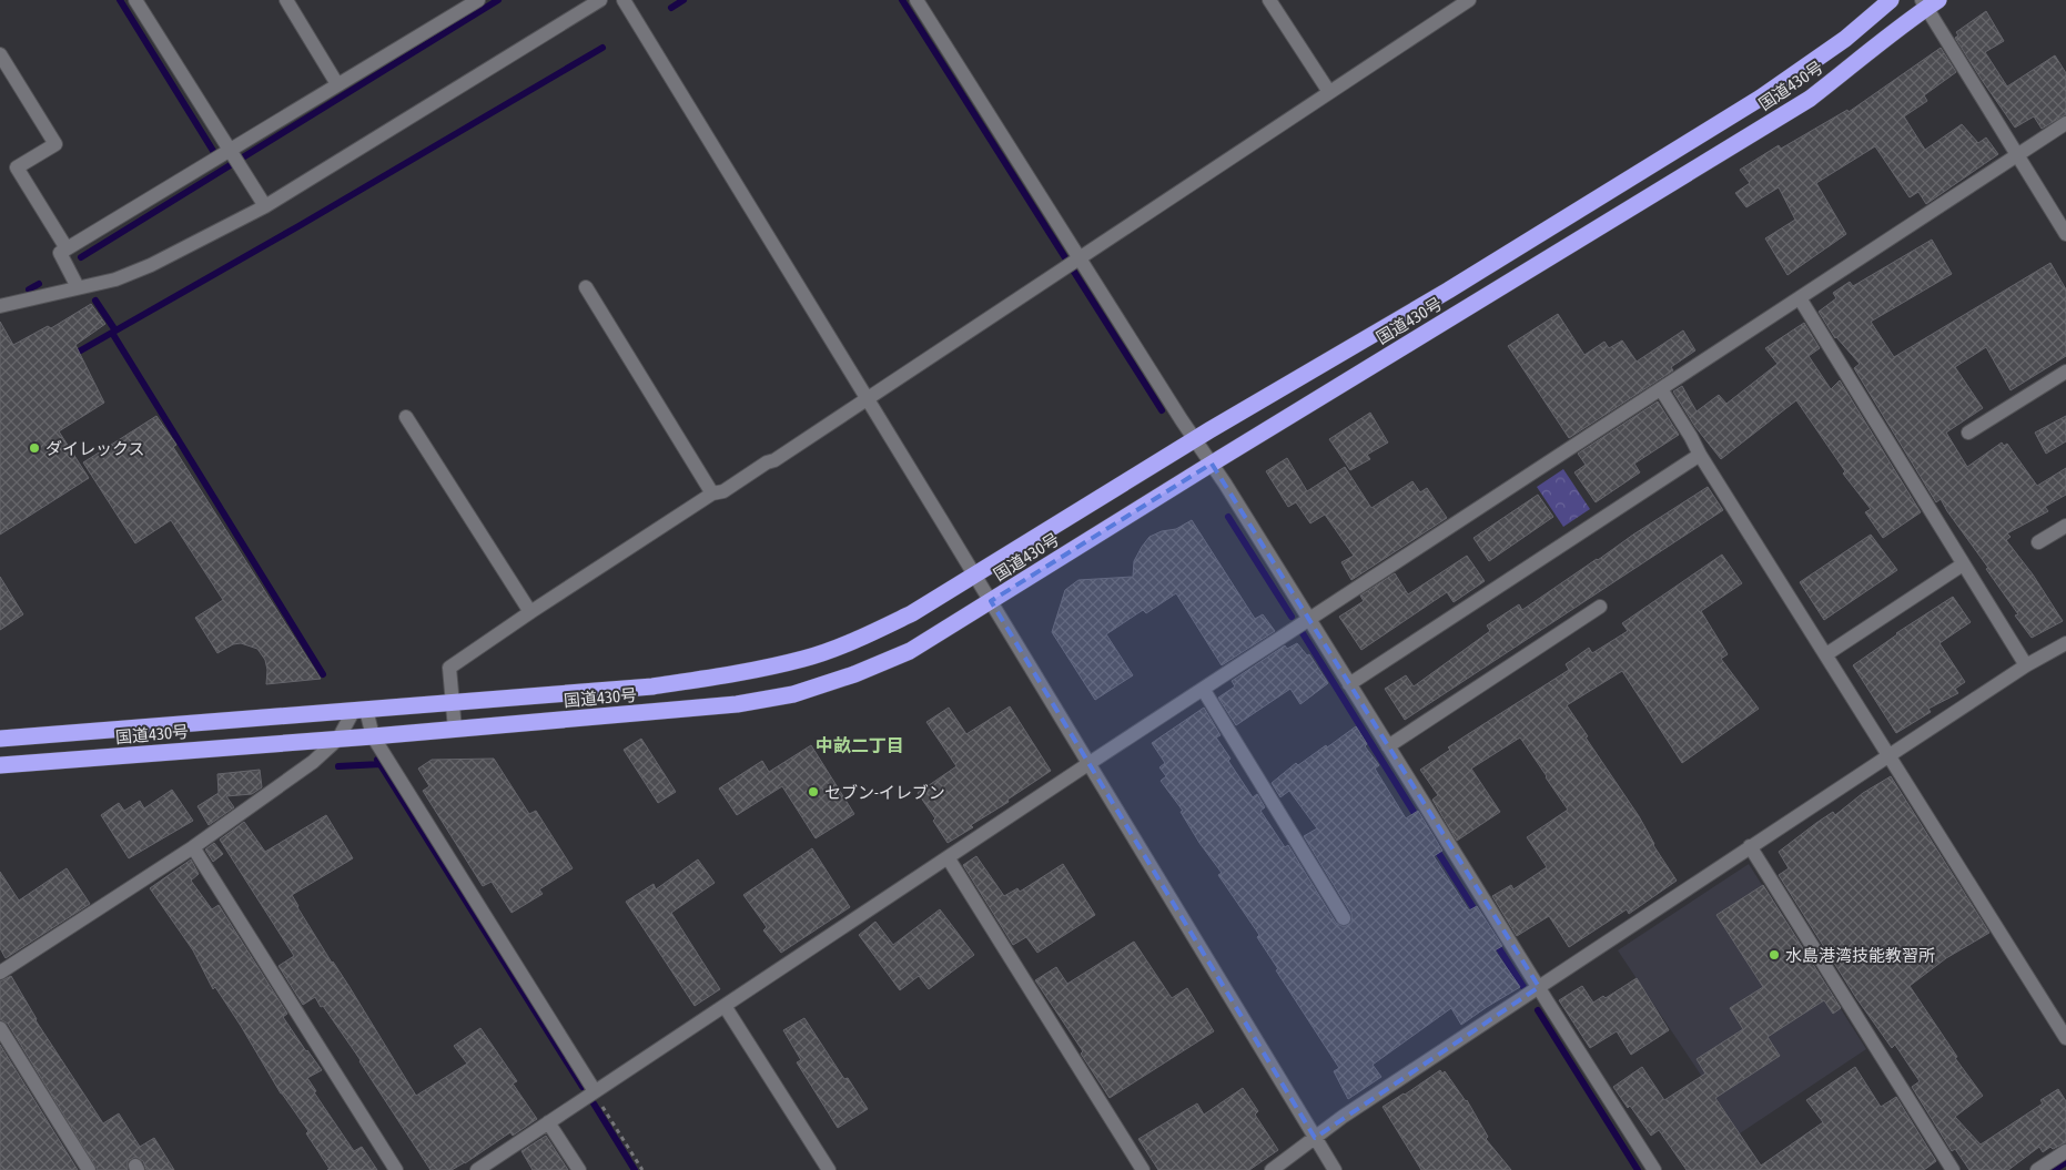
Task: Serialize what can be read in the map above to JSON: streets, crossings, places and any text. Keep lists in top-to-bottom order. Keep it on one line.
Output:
{"streets":{"highway":["国道430号"]},"districts":["中畝二丁目"],"places":["ダイレックス","セブン-イレブン","水島港湾技能教習所"]}
